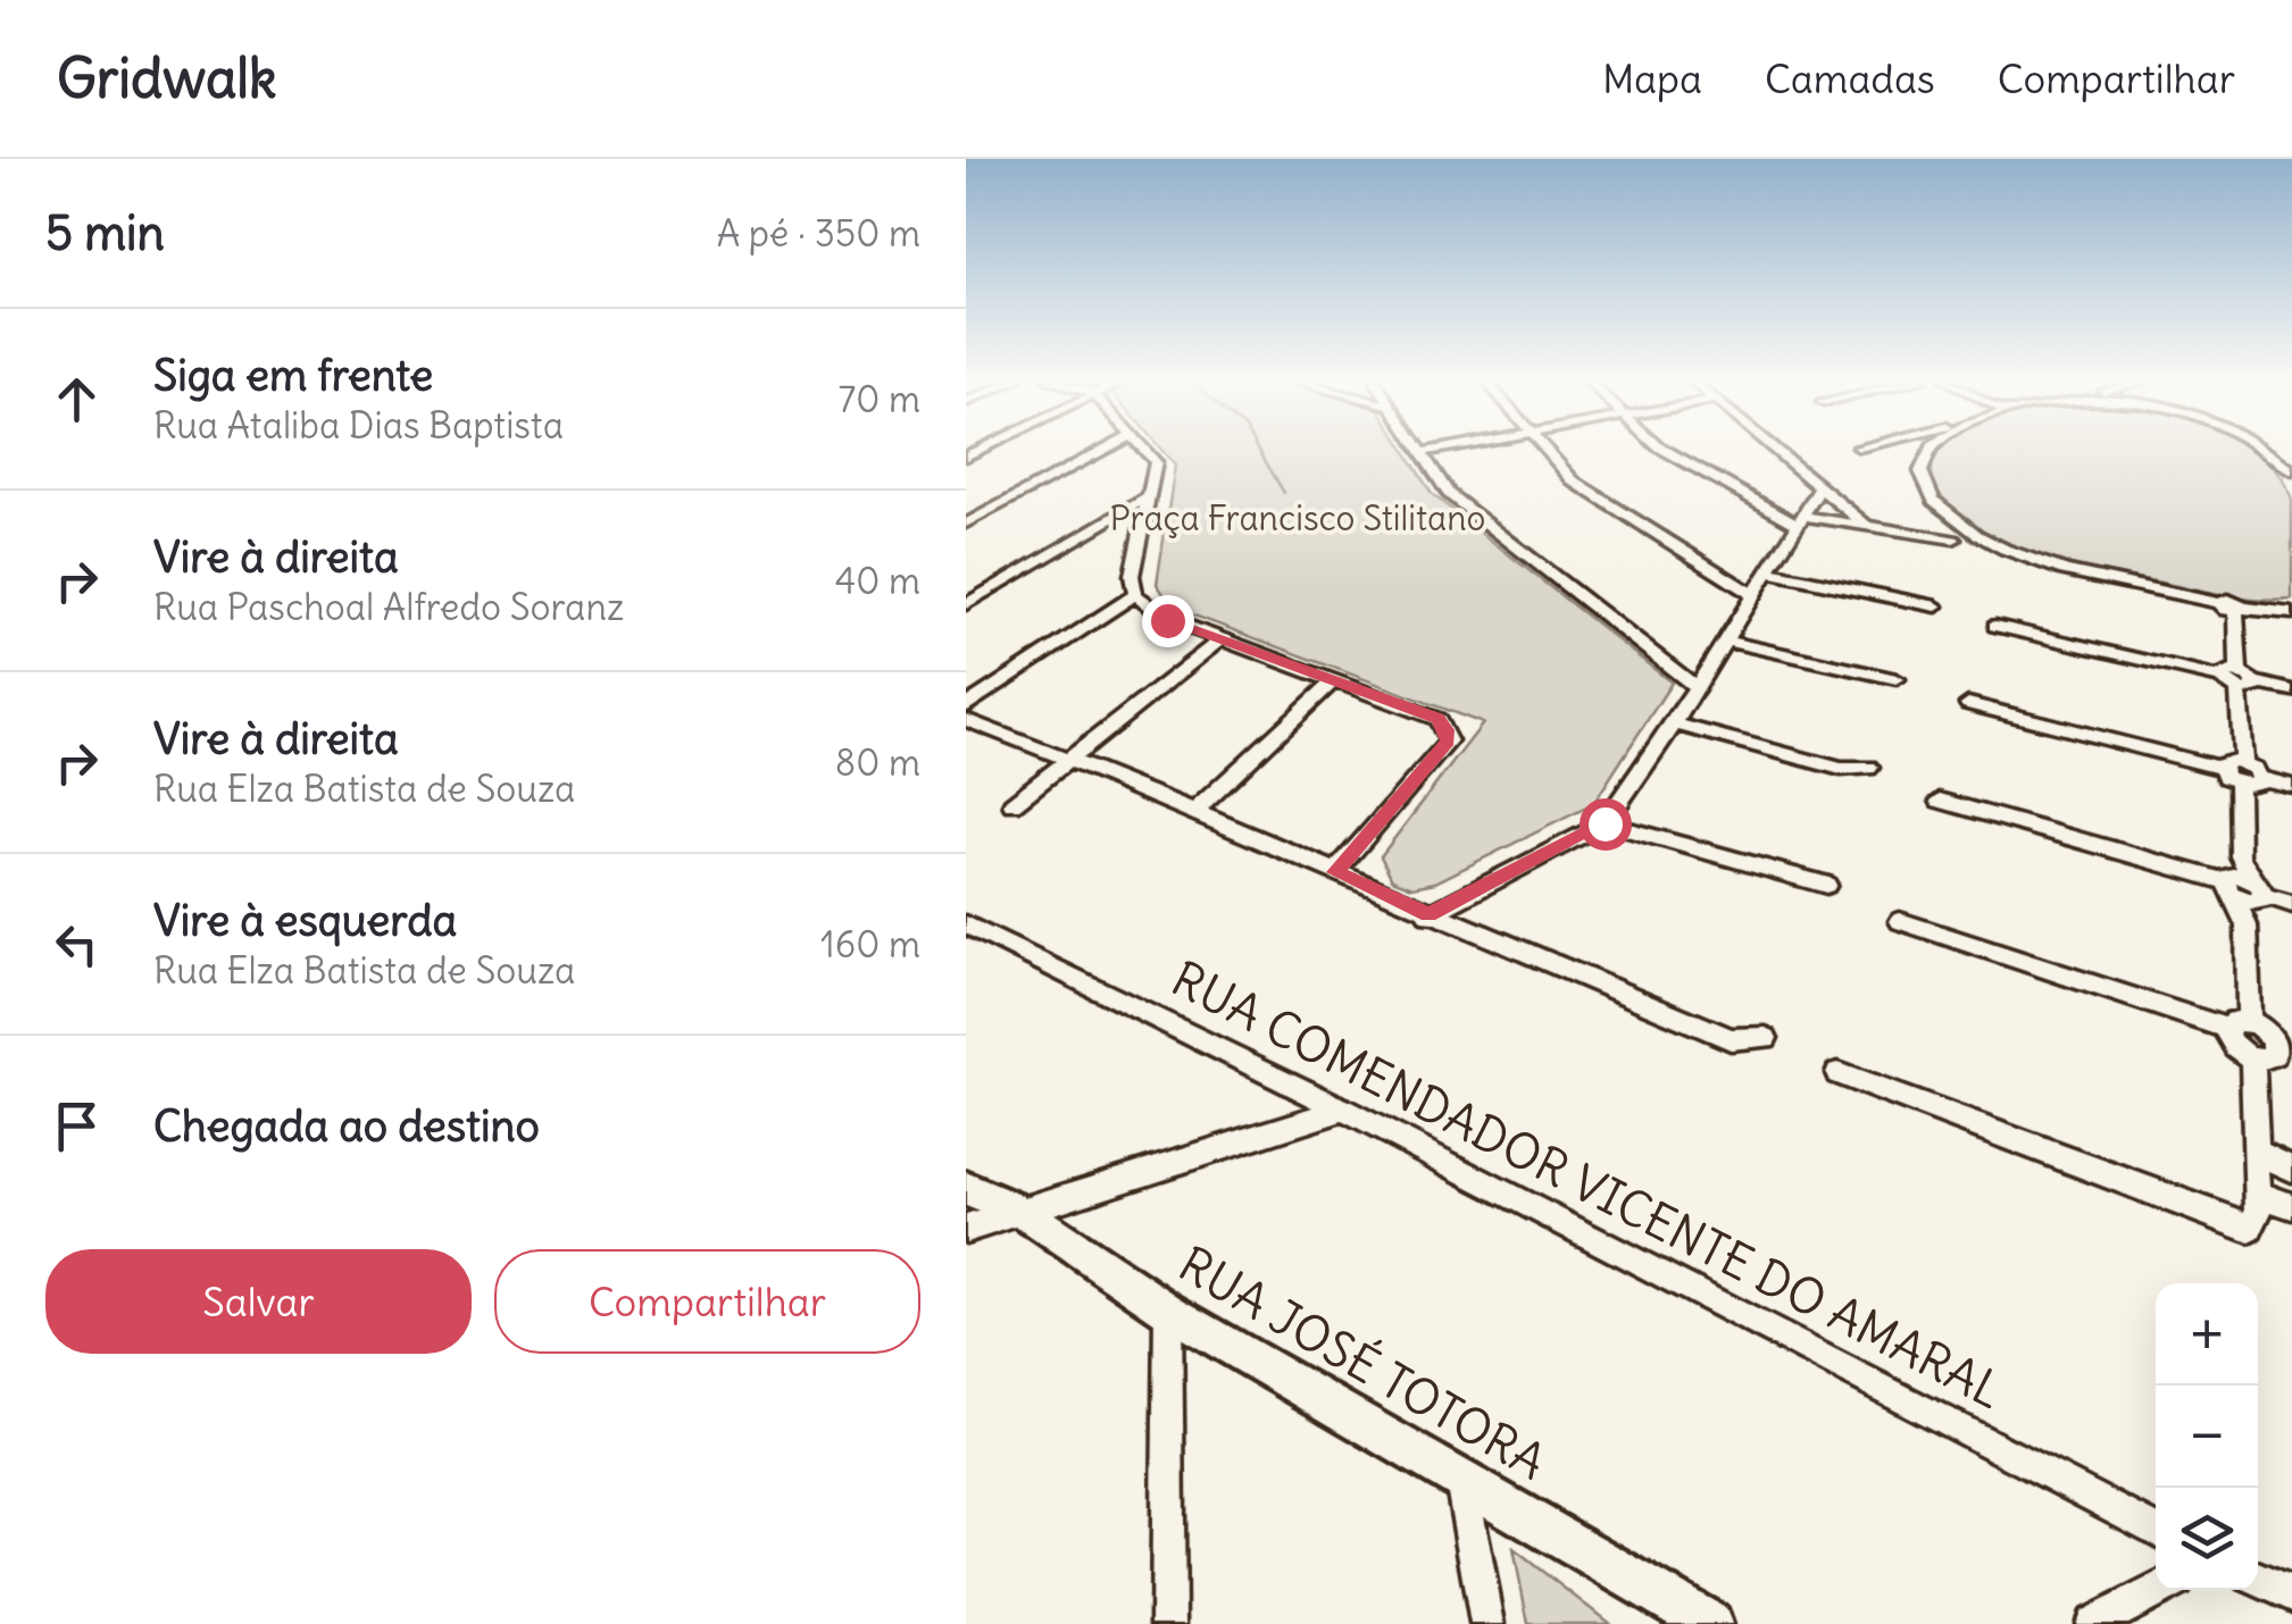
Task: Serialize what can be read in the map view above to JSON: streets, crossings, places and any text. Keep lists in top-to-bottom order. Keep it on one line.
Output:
{"streets":{"main road":["RUA JOSÉ TOTORA"],"street":["RUA COMENDADOR VICENTE DO AMARAL"]},"parks":["Praça Francisco Stilitano"],"page":{"header":"Gridwalk","nav":["Mapa","Camadas","Compartilhar"],"heading":["5 min","A pé · 350 m"],"list":[["Siga em frente","Rua Ataliba Dias Baptista","70 m"],["Vire à direita","Rua Paschoal Alfredo Soranz","40 m"],["Vire à direita","Rua Elza Batista de Souza","80 m"],["Vire à esquerda","Rua Elza Batista de Souza","160 m"],"Chegada ao destino"],"buttons":["Salvar","Compartilhar"],"map_buttons":["+","−"]}}
